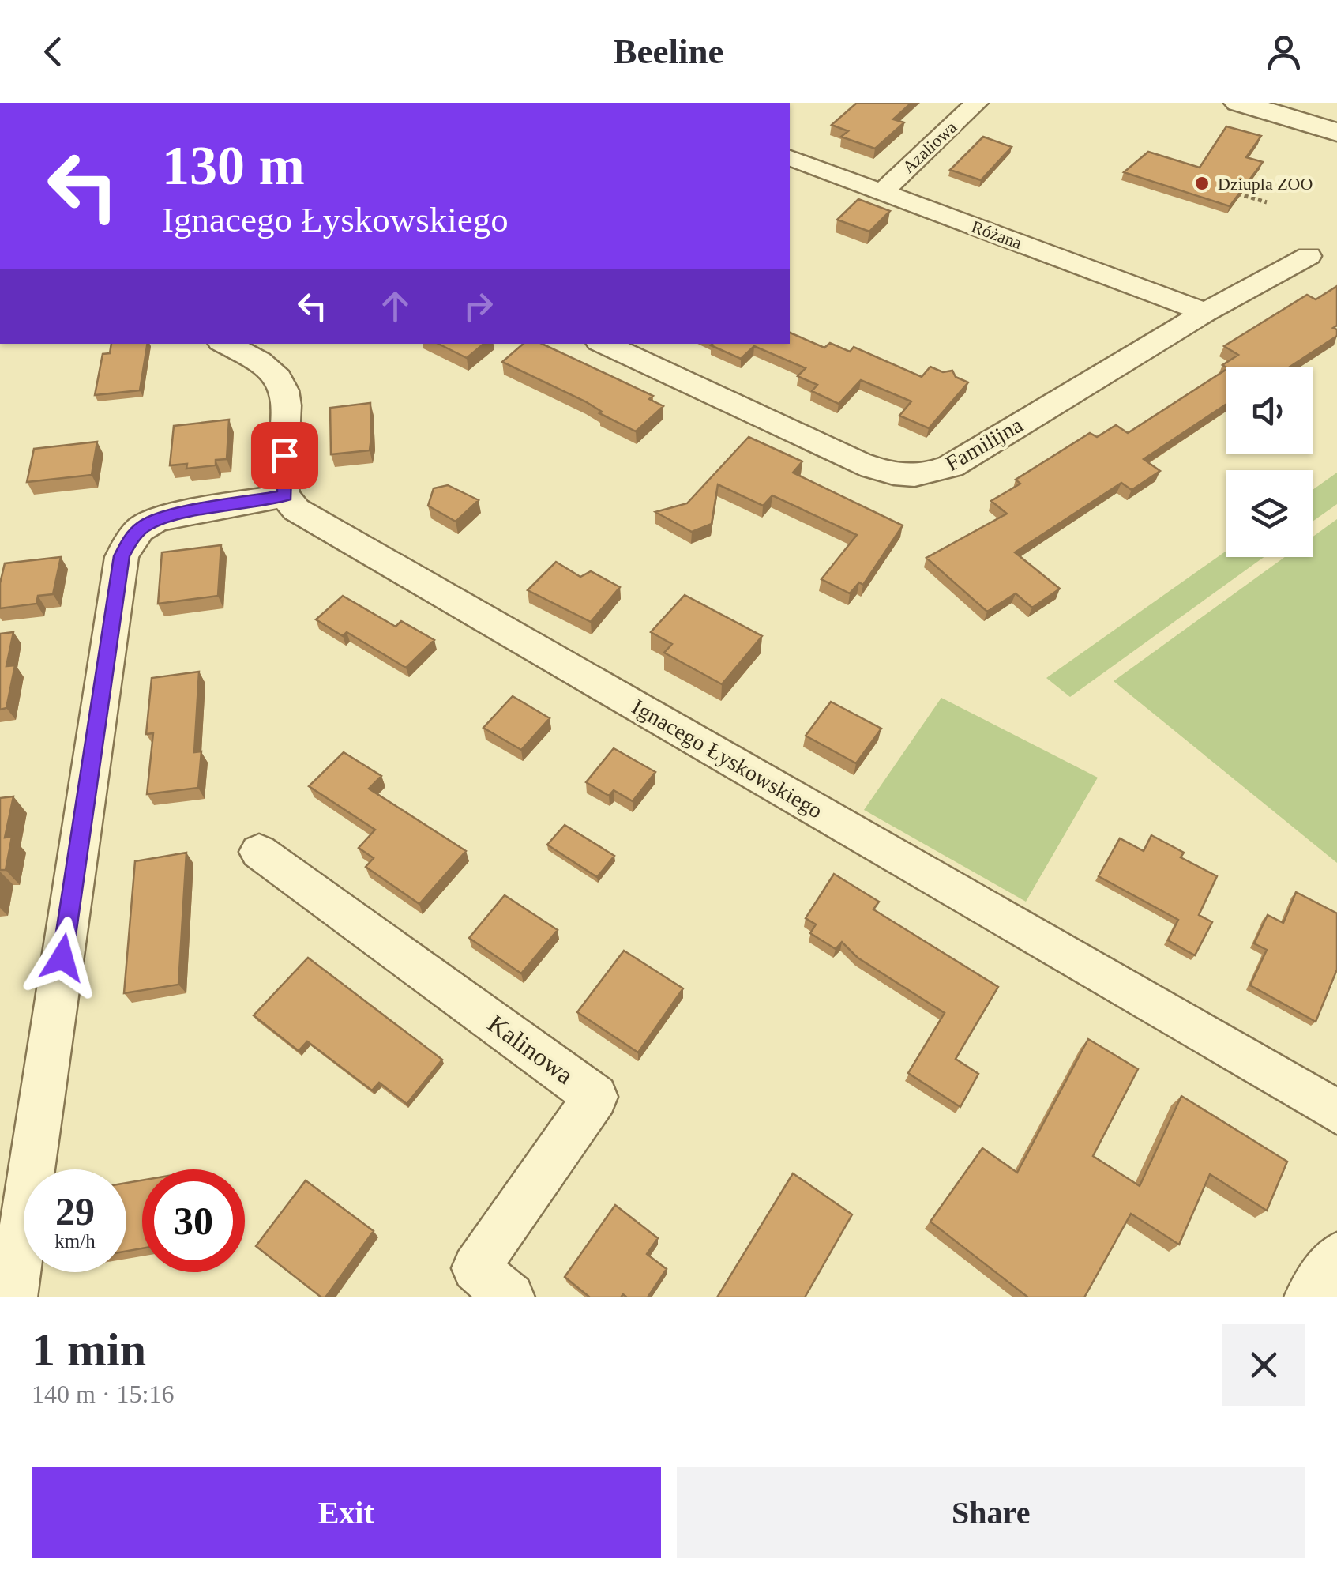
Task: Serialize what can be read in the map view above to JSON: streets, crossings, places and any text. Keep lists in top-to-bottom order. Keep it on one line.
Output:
{"streets":{"street":["Azaliowa","Różana","Familijna","Ignacego Łyskowskiego","Kalinowa"]},"crossings":[["Azaliowa","Różana"],["Różana","Familijna"]],"places":["Dziupla ZOO"],"page":{"header":"Beeline","turn":["130 m","Ignacego Łyskowskiego"],"speed":"29 km/h","limit":"30","heading":["1 min","140 m · 15:16"],"buttons":["Exit","Share"]}}
